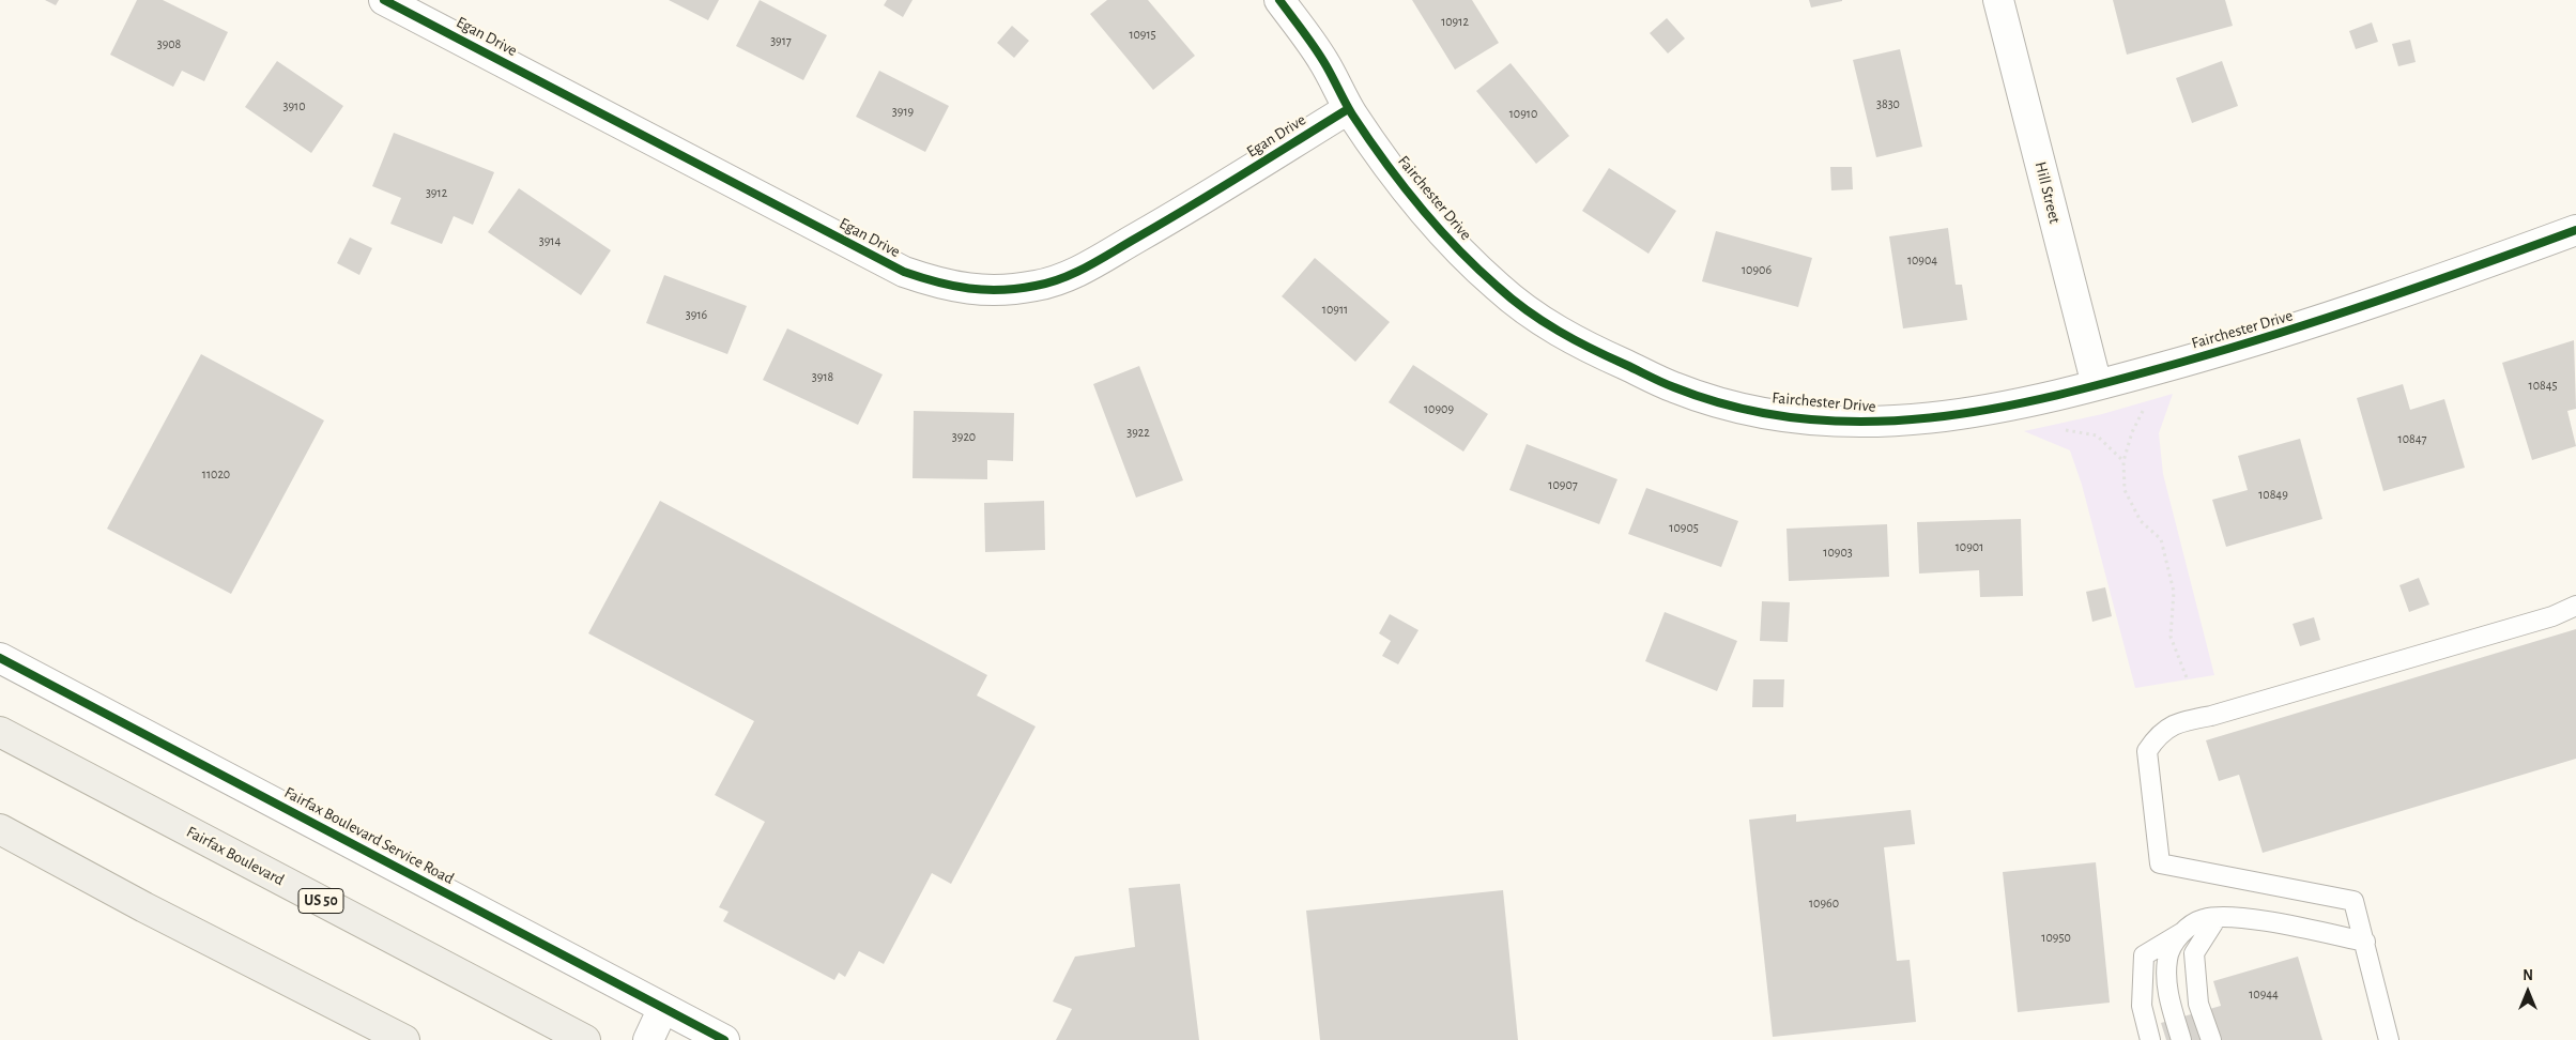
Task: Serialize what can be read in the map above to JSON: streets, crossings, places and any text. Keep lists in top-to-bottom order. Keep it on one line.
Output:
{"streets":{"main road":["Fairfax Boulevard","US 50"],"street":["Egan Drive","Hill Street","Fairchester Drive","Fairfax Boulevard Service Road"]},"crossings":[["Egan Drive","Fairchester Drive"],["Hill Street","Fairchester Drive"]],"house_numbers":["10912","10915","3917","3908","3830","3910","3919","10910","3912","3914","10904","10906","10911","3916","3918","10845","10909","3922","3920","10847","11020","10907","10849","10905","10901","10903","10960","10950","10944"],"north":"top"}
